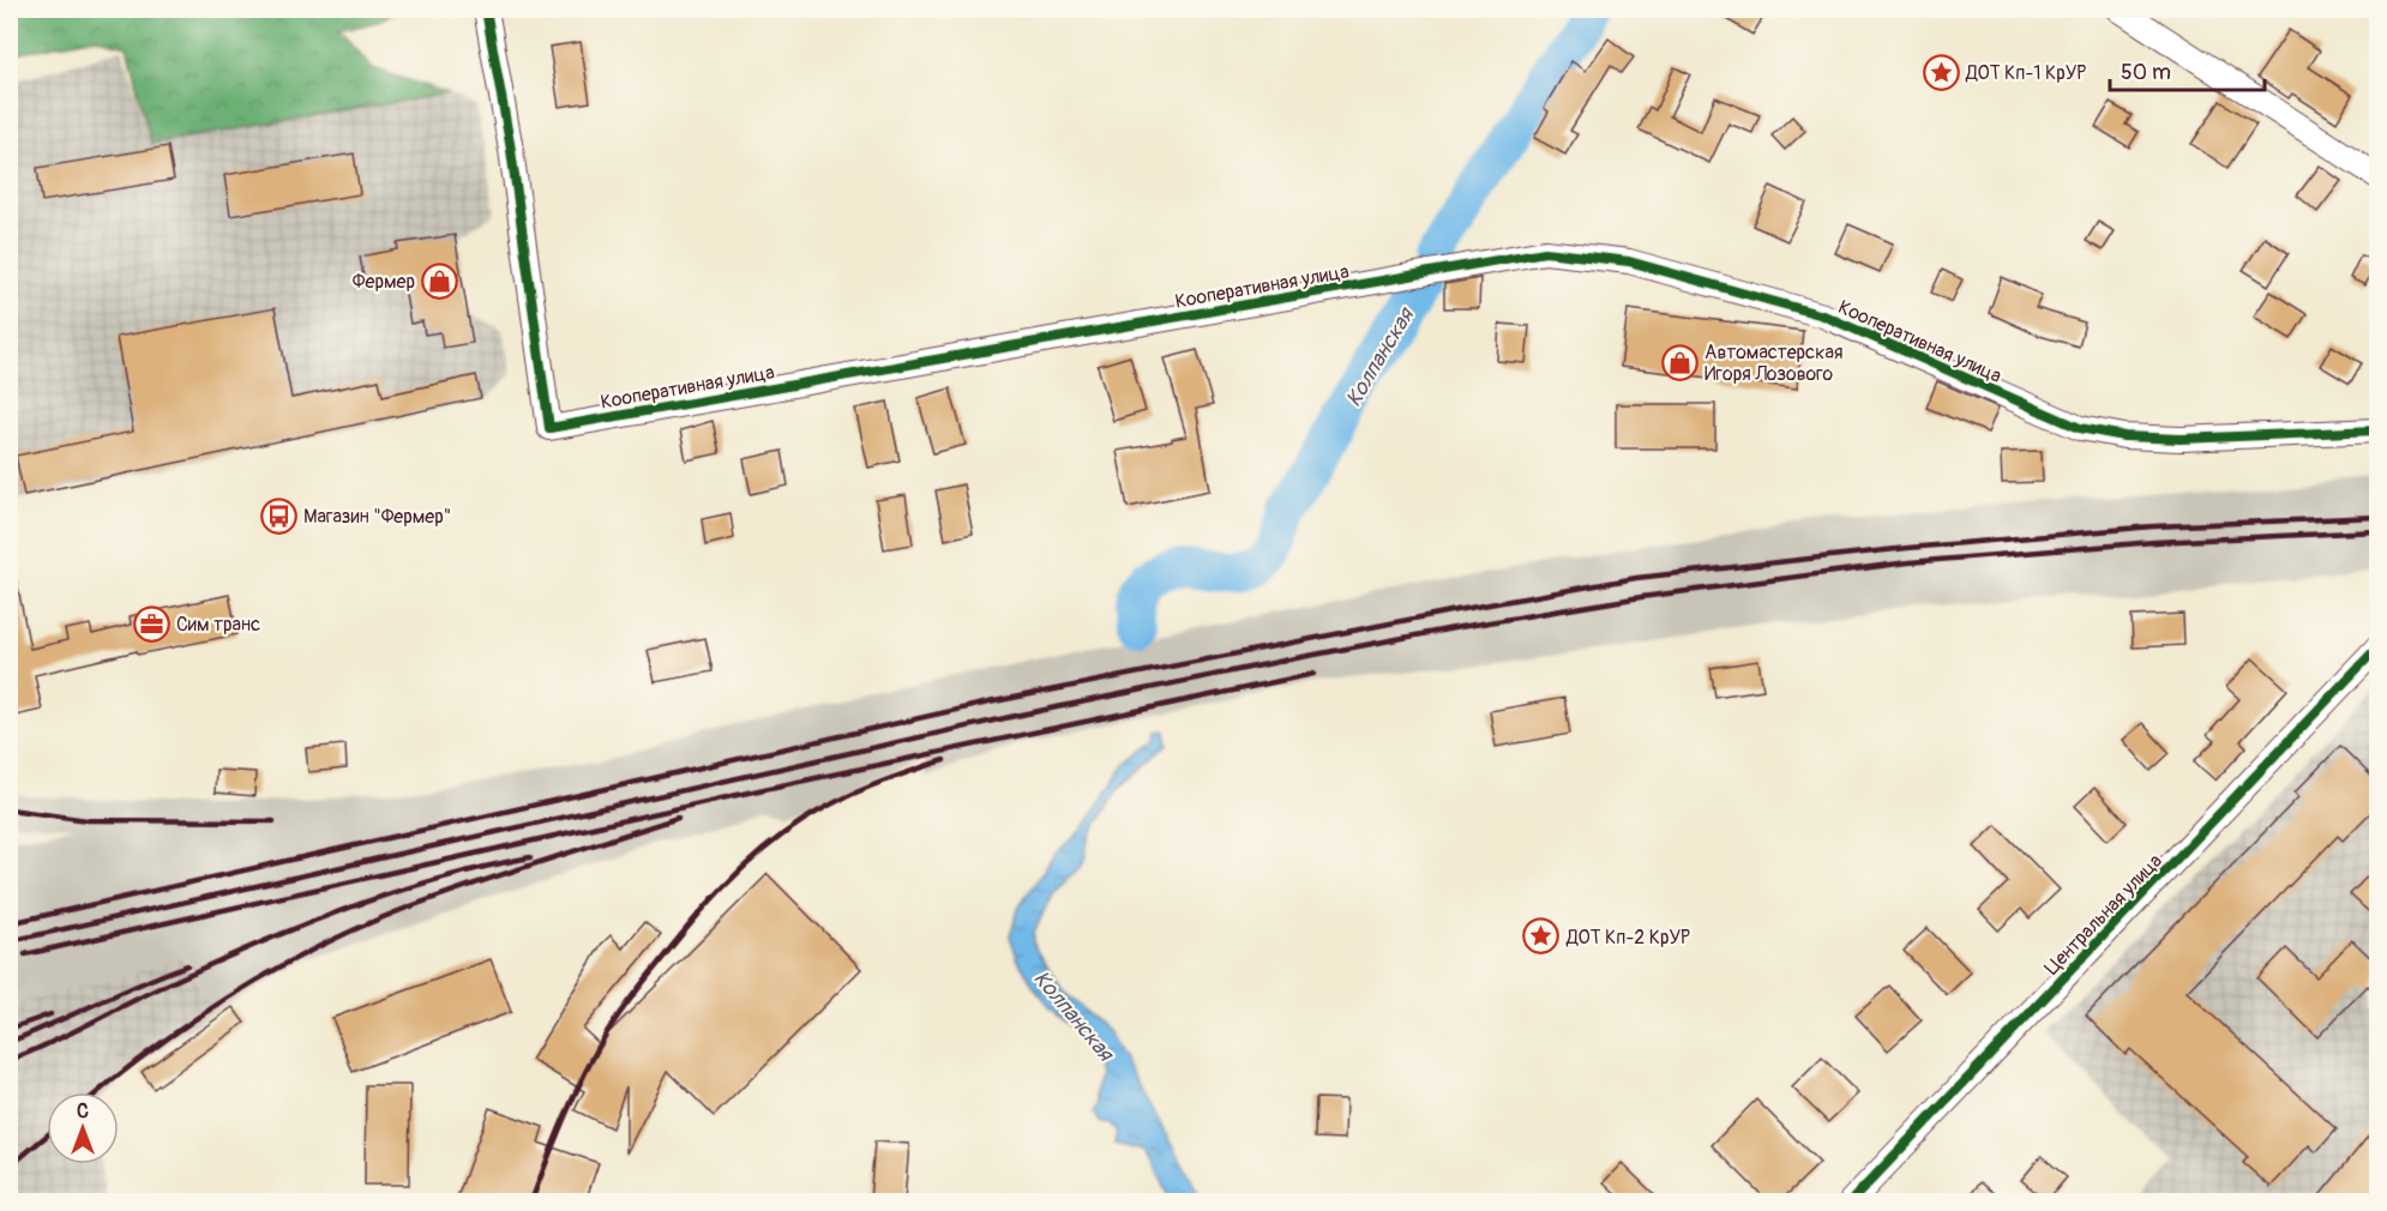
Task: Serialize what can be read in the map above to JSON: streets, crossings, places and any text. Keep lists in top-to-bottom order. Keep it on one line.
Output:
{"streets":{"street":["Кооперативная улица","Центральная улица"]},"water":["Колпанская"],"places":{"place":["ДОТ Кп-1 КрУР","ДОТ Кп-2 КрУР"],"shop":["Фермер","Автомастерская Игоря Лозового"],"bus stop":["Магазин \"Фермер\""],"office":["Сим транс"]},"scale_bar":"50 m","north":"top"}
